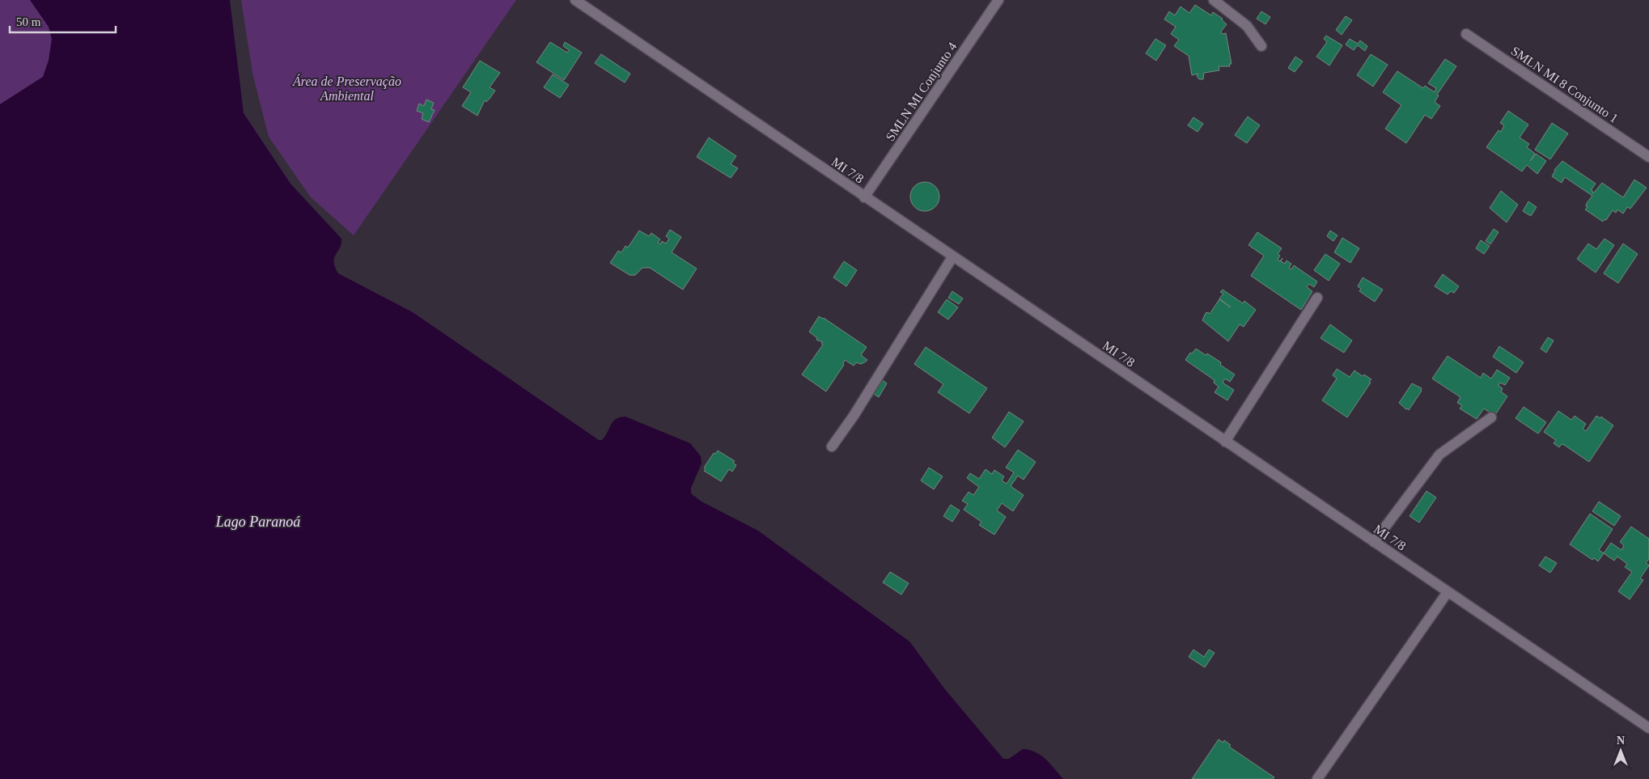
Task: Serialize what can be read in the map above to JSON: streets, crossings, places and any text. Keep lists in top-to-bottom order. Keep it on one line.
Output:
{"streets":{"street":["SMLN MI 8 Conjunto 1","SMLN MI Conjunto 4","MI 7/8"]},"crossings":[["SMLN MI Conjunto 4","MI 7/8"]],"water":["Lago Paranoá"],"parks":["Área de Preservação Ambiental"],"scale_bar":"50 m","north":"top"}
